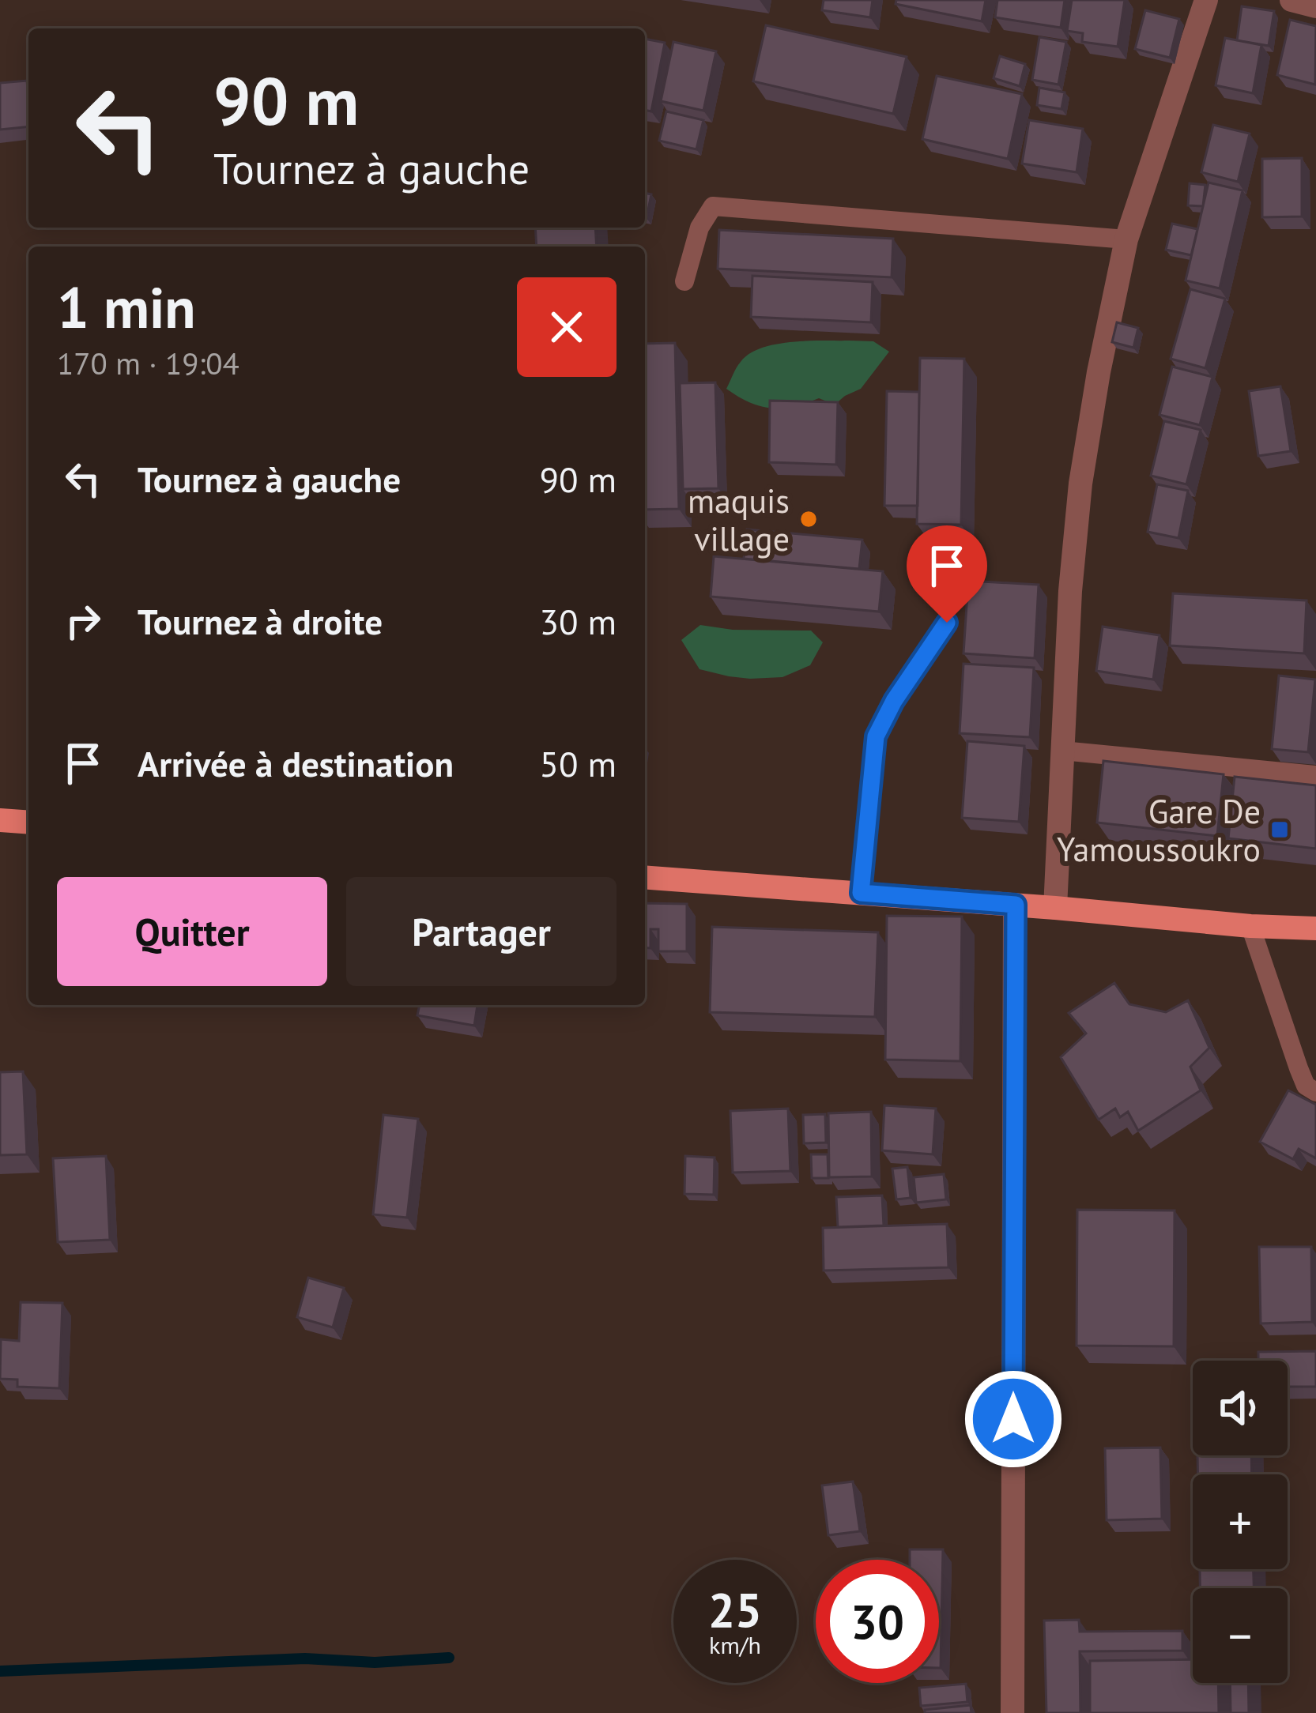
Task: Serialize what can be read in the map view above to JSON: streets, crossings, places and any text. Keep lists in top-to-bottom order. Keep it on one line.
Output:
{"places":{"other":["maquis village"],"transit":["Gare De Yamoussoukro"]},"page":{"turn":["90 m","Tournez à gauche"],"heading":["1 min","170 m · 19:04"],"list":[{"name":"Tournez à gauche","value":"90 m"},{"name":"Tournez à droite","value":"30 m"},{"name":"Arrivée à destination","value":"50 m"}],"buttons":["Quitter","Partager"],"map_buttons":["+","−"],"speed":"25 km/h","limit":"30"}}
